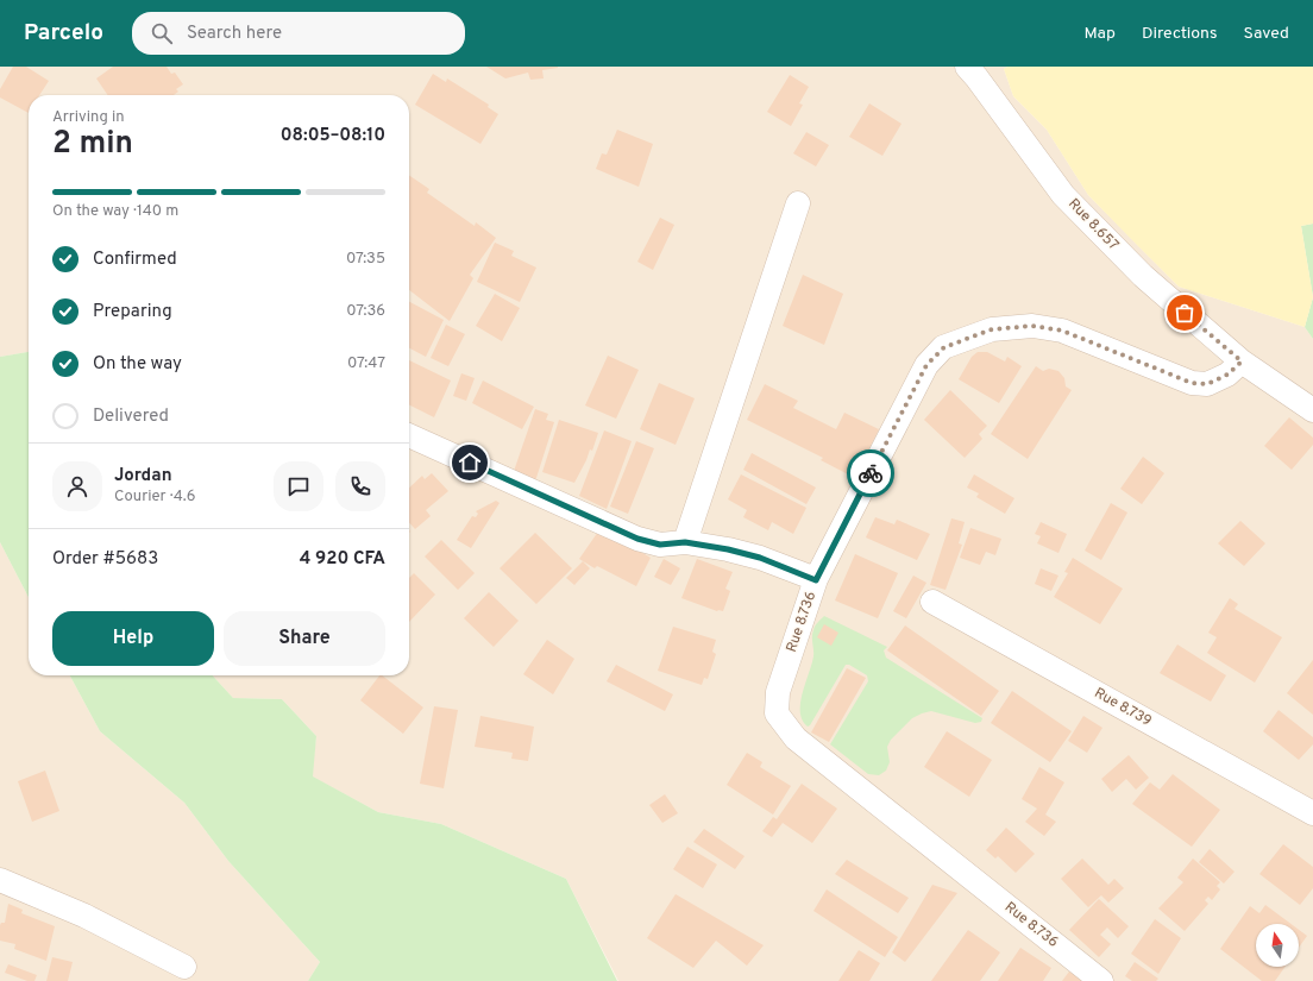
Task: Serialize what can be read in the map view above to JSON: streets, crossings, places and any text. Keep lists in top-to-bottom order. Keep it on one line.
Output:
{"streets":{"street":["Rue 8.657","Rue 8.736","Rue 8.739"]},"crossings":[["Rue 8.657","Rue 8.736"]],"north":"top","page":{"header":"Parcelo","search":"Search here","nav":["Map","Directions","Saved"],"heading":["2 min","Arriving in","08:05–08:10"],"panel":["Jordan","Courier · 4.6","Order #5683","4 920 CFA"],"bar":"On the way · 140 m","list":[["Confirmed","07:35"],["Preparing","07:36"],["On the way","07:47"],"Delivered"],"buttons":["Help","Share"]}}
